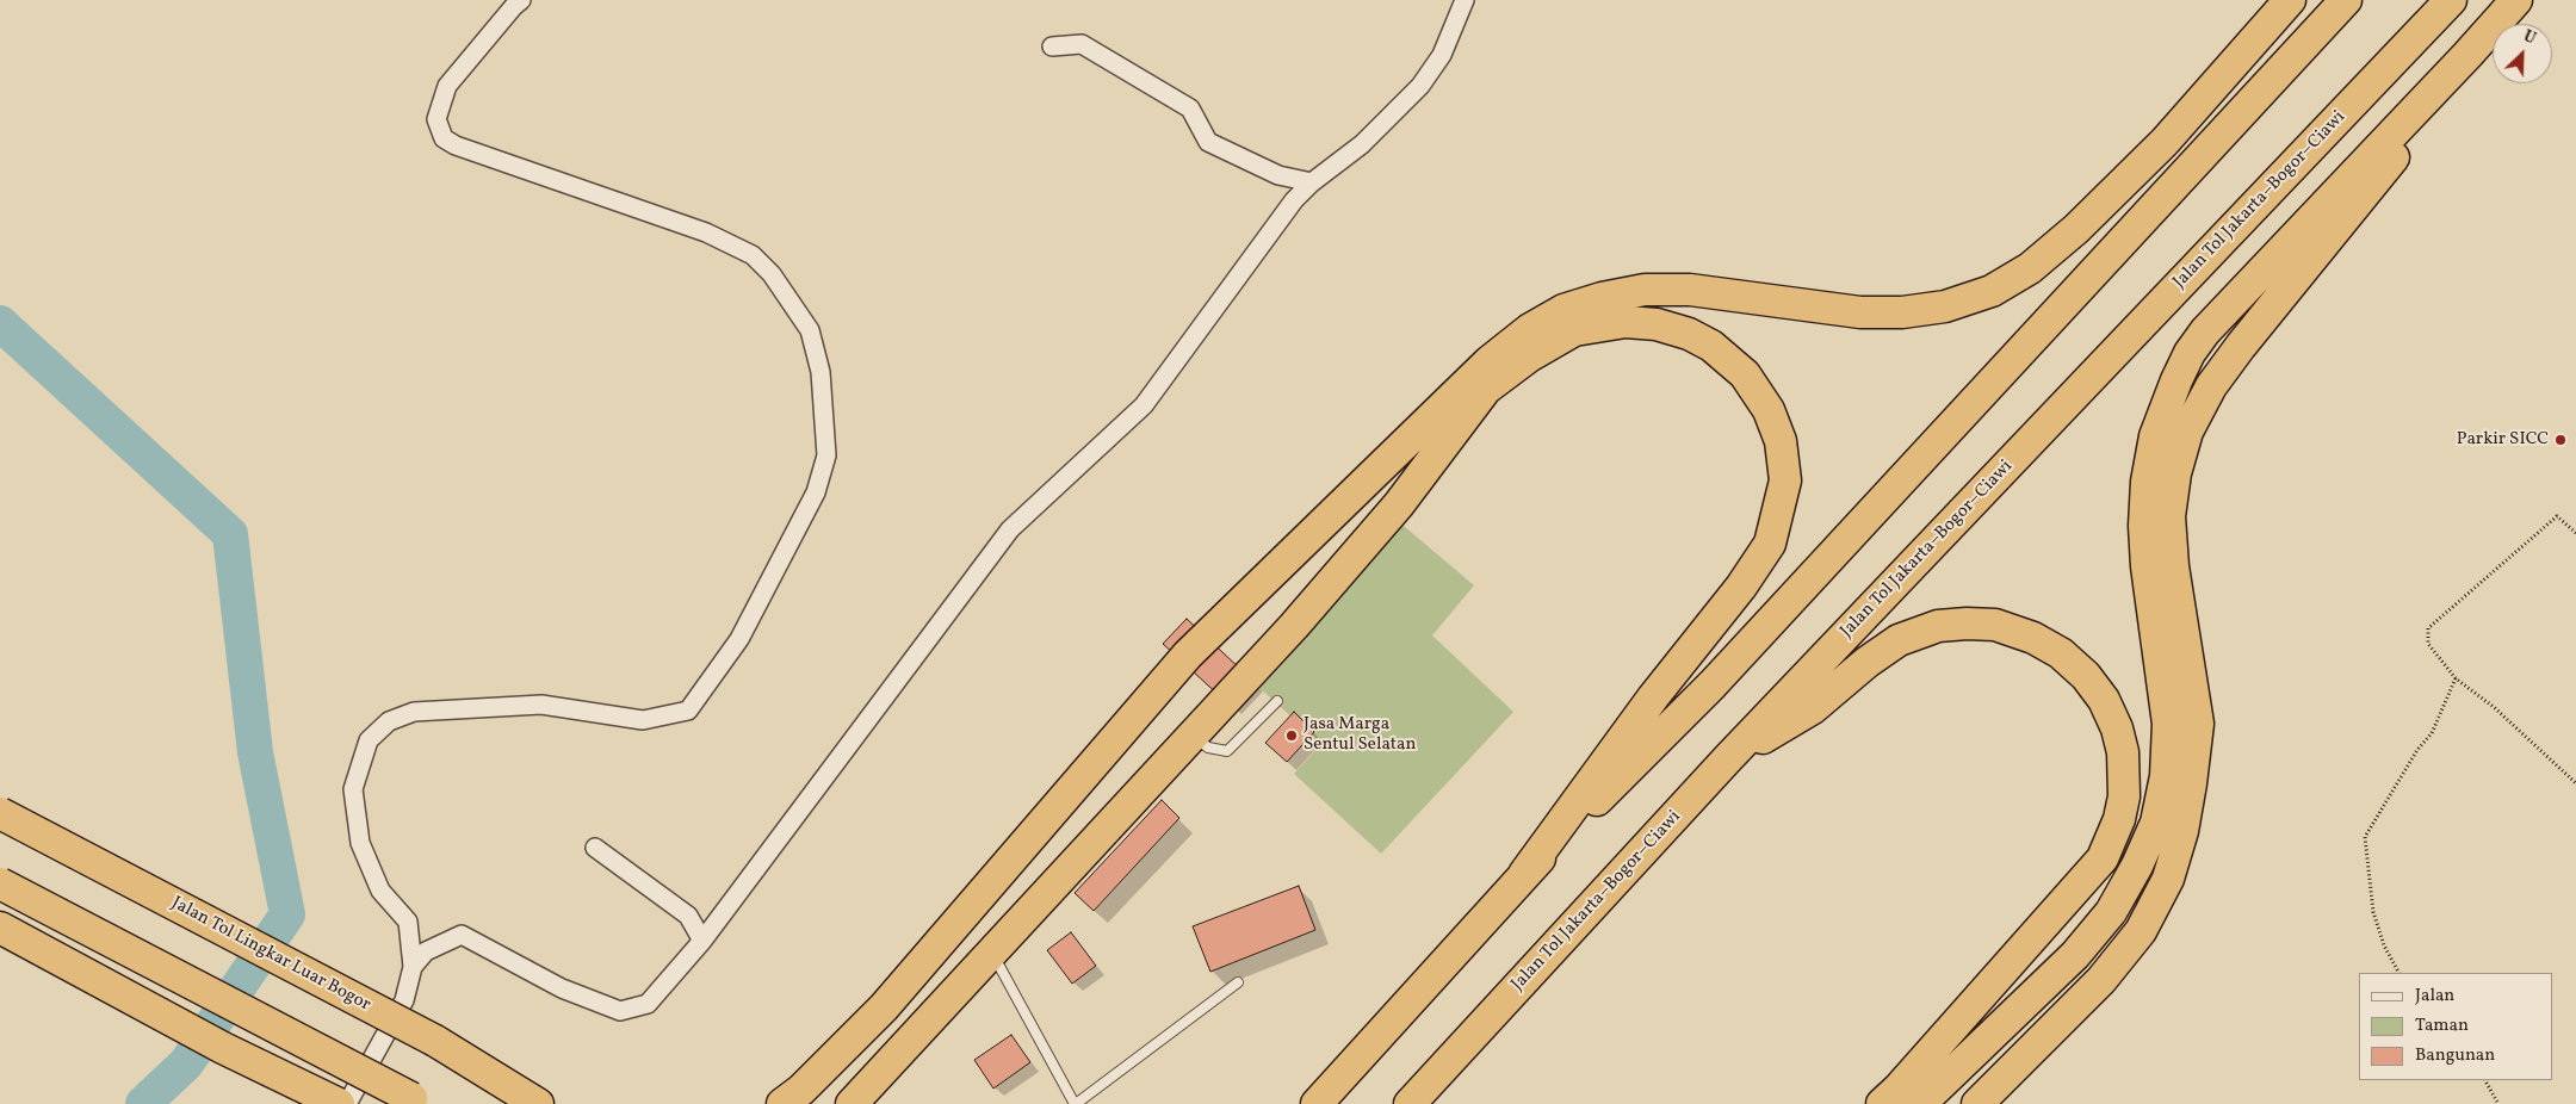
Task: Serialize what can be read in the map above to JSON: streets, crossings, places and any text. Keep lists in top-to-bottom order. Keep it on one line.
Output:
{"streets":{"highway":["Jalan Tol Jakarta–Bogor–Ciawi","Jalan Tol Lingkar Luar Bogor"]},"places":["Parkir SICC","Jasa Marga Sentul Selatan"],"legend":["Jalan","Taman","Bangunan"],"north":"top right"}
